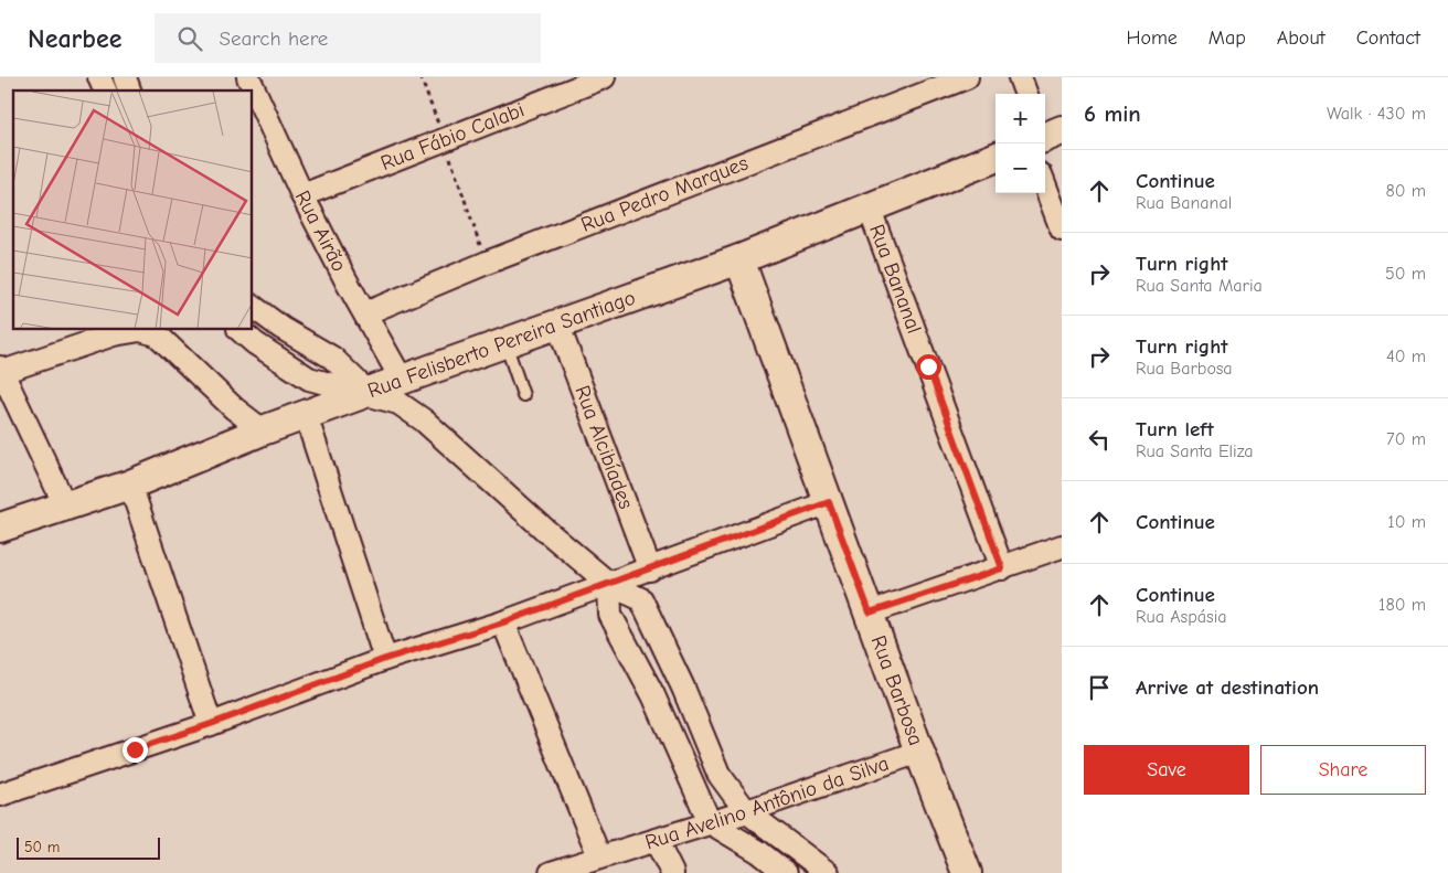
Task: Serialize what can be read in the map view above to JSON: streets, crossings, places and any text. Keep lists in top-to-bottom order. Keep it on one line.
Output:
{"streets":{"street":["Rua Fábio Calabi","Rua Pedro Marques","Rua Airão","Rua Bananal","Rua Felisberto Pereira Santiago","Rua Alcibíades","Rua Barbosa","Rua Avelino Antônio da Silva"]},"crossings":[["Rua Fábio Calabi","Rua Airão"],["Rua Pedro Marques","Rua Airão"],["Rua Airão","Rua Felisberto Pereira Santiago"],["Rua Bananal","Rua Felisberto Pereira Santiago"],["Rua Felisberto Pereira Santiago","Rua Alcibíades"],["Rua Felisberto Pereira Santiago","Rua Barbosa"],["Rua Barbosa","Rua Avelino Antônio da Silva"]],"scale_bar":"50 m","page":{"header":"Nearbee","search":"Search here","nav":["Home","Map","About","Contact"],"heading":["6 min","Walk · 430 m"],"map_buttons":["+","−"],"list":[["Continue","Rua Bananal","80 m"],["Turn right","Rua Santa Maria","50 m"],["Turn right","Rua Barbosa","40 m"],["Turn left","Rua Santa Eliza","70 m"],["Continue","10 m"],["Continue","Rua Aspásia","180 m"],"Arrive at destination"],"buttons":["Save","Share"],"scale":"50 m"}}
